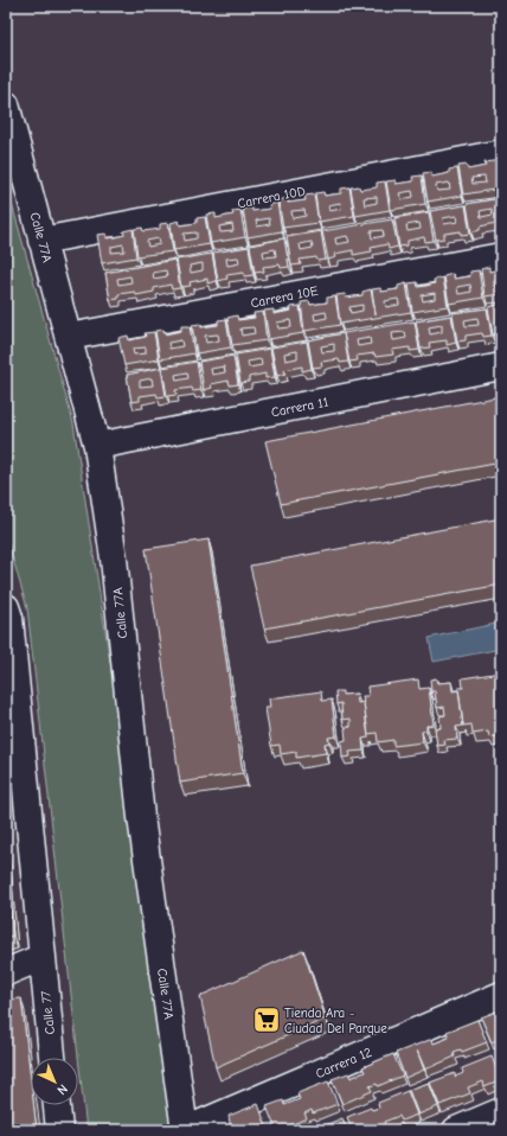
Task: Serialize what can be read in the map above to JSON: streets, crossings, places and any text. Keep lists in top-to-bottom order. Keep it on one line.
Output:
{"streets":{"street":["Carrera 10D","Calle 77A","Carrera 10E","Carrera 11","Calle 77","Carrera 12"]},"crossings":[["Carrera 10D","Calle 77A"],["Calle 77A","Carrera 10E"],["Calle 77A","Carrera 11"],["Calle 77A","Carrera 12"]],"places":{"supermarket":["Tienda Ara - Ciudad Del Parque"]},"north":"bottom right"}
